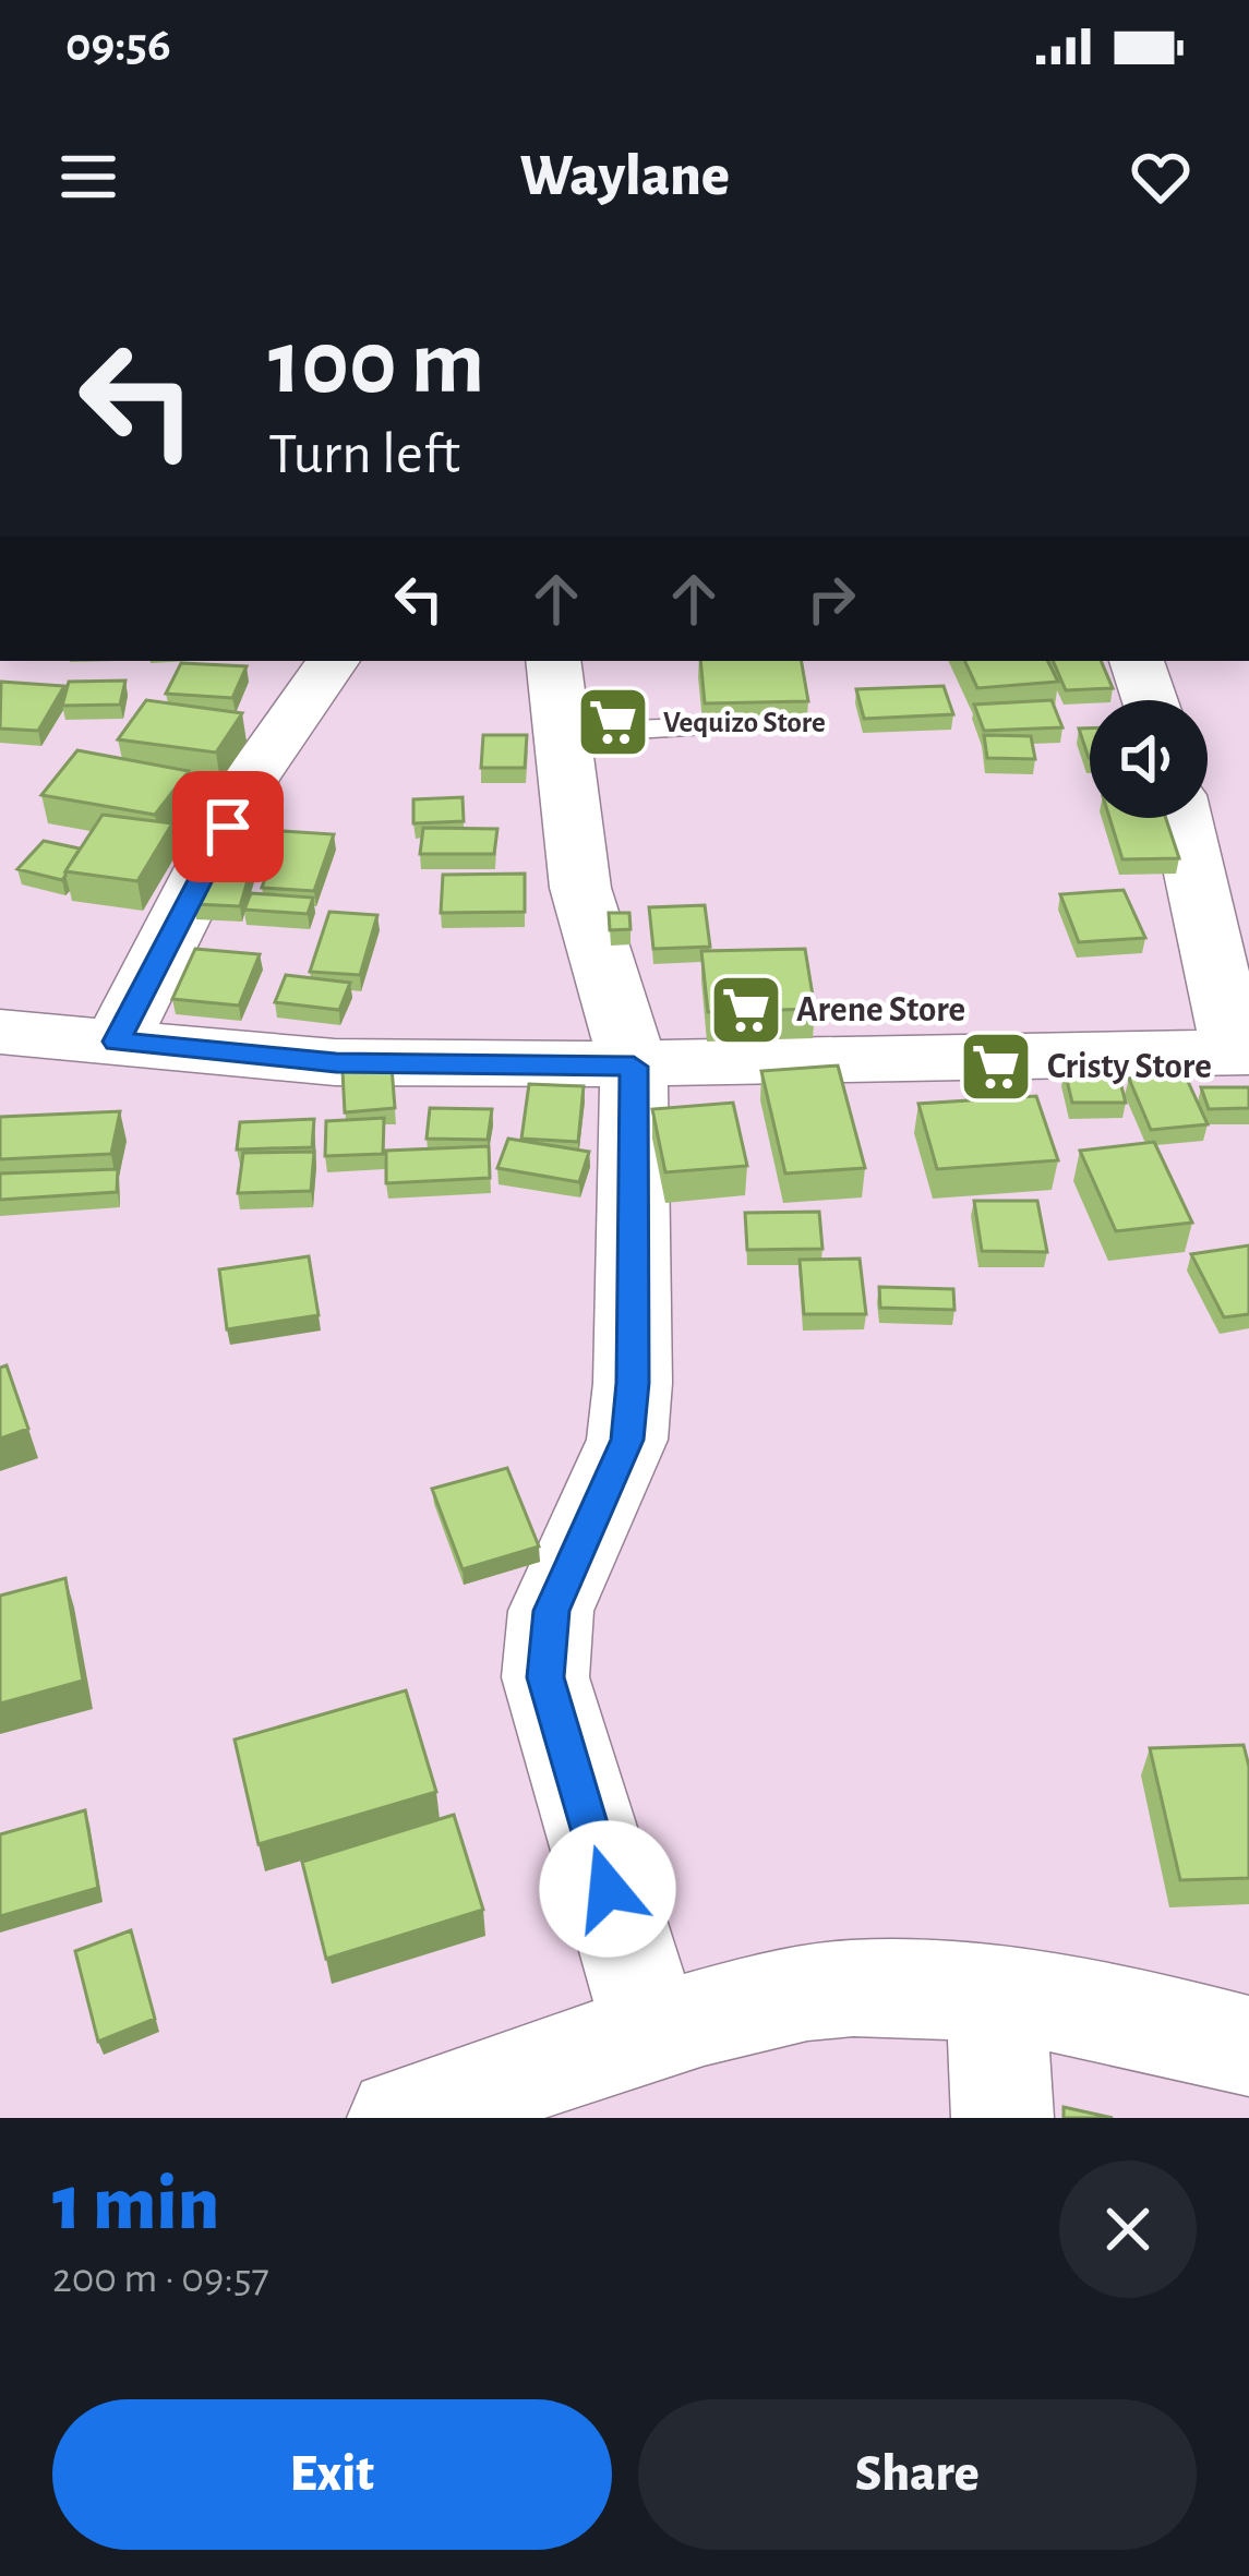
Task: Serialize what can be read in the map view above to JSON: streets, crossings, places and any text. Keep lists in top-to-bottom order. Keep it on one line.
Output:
{"places":{"supermarket":["Vequizo Store","Arene Store","Cristy Store"]},"page":{"status":"09:56","header":"Waylane","turn":["100 m","Turn left"],"heading":["1 min","200 m · 09:57"],"buttons":["Exit","Share"]}}
